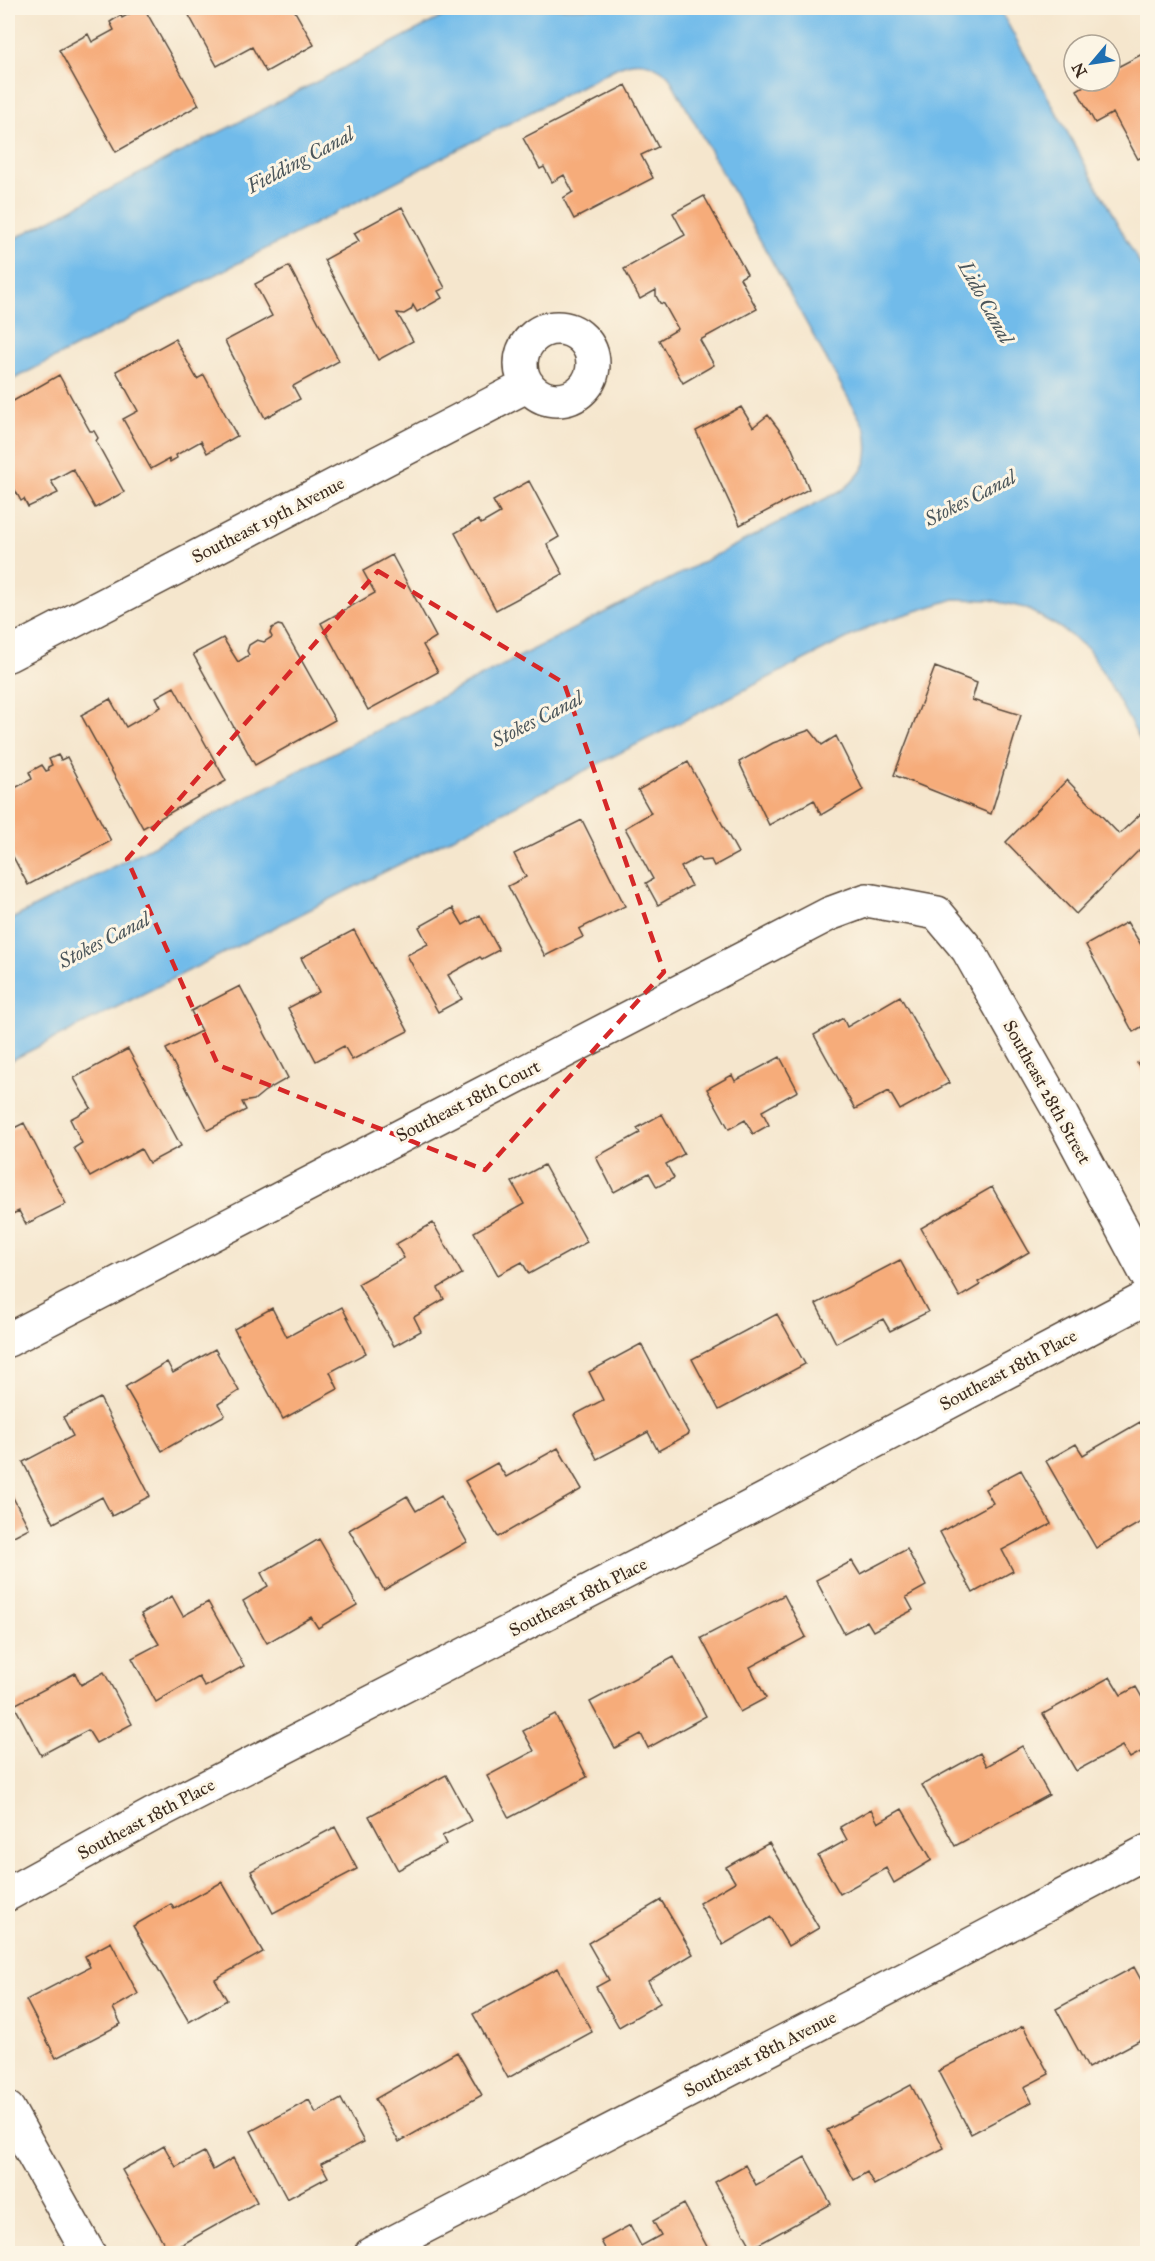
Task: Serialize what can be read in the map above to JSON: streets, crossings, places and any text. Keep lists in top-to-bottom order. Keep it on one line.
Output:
{"streets":{"street":["Southeast 19th Avenue","Southeast 28th Street","Southeast 18th Court","Southeast 18th Place","Southeast 18th Avenue"]},"crossings":[["Southeast 28th Street","Southeast 18th Court"]],"water":["Fielding Canal","Lido Canal","Stokes Canal"],"north":"bottom left"}
